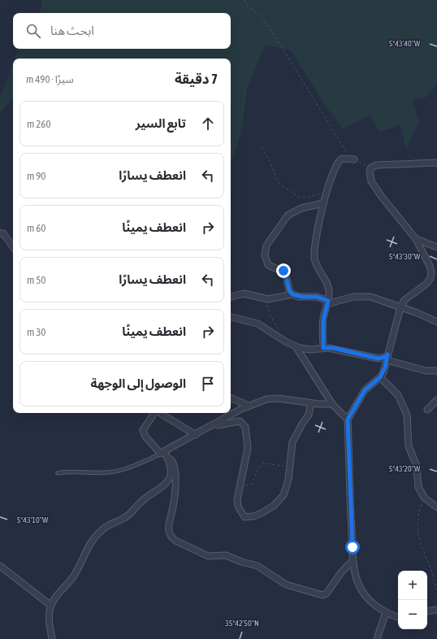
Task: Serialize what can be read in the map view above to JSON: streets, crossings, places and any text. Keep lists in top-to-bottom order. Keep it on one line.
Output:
{"page":{"search":"ابحث هنا","heading":["7 دقيقة","سيرًا · 490 m"],"list":[["تابع السير","260 m"],["انعطف يسارًا","90 m"],["انعطف يمينًا","60 m"],["انعطف يسارًا","50 m"],["انعطف يمينًا","30 m"],"الوصول إلى الوجهة"],"map_buttons":["+","−"]},"coordinates":["5°43'40\"W","5°43'30\"W","5°43'20\"W","5°43'10\"W","35°42'50\"N"]}
